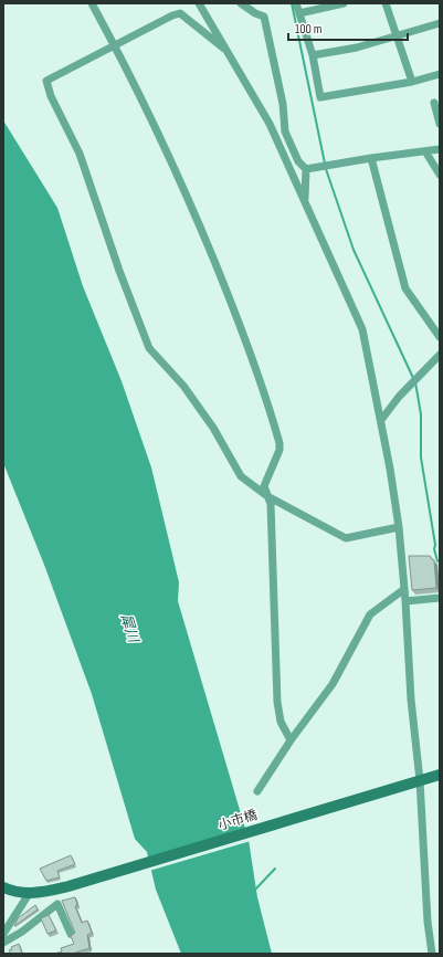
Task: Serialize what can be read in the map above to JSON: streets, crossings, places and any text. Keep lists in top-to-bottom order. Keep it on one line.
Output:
{"streets":{"main road":["小市橋"]},"water":["犀川"],"scale_bar":"100 m"}
